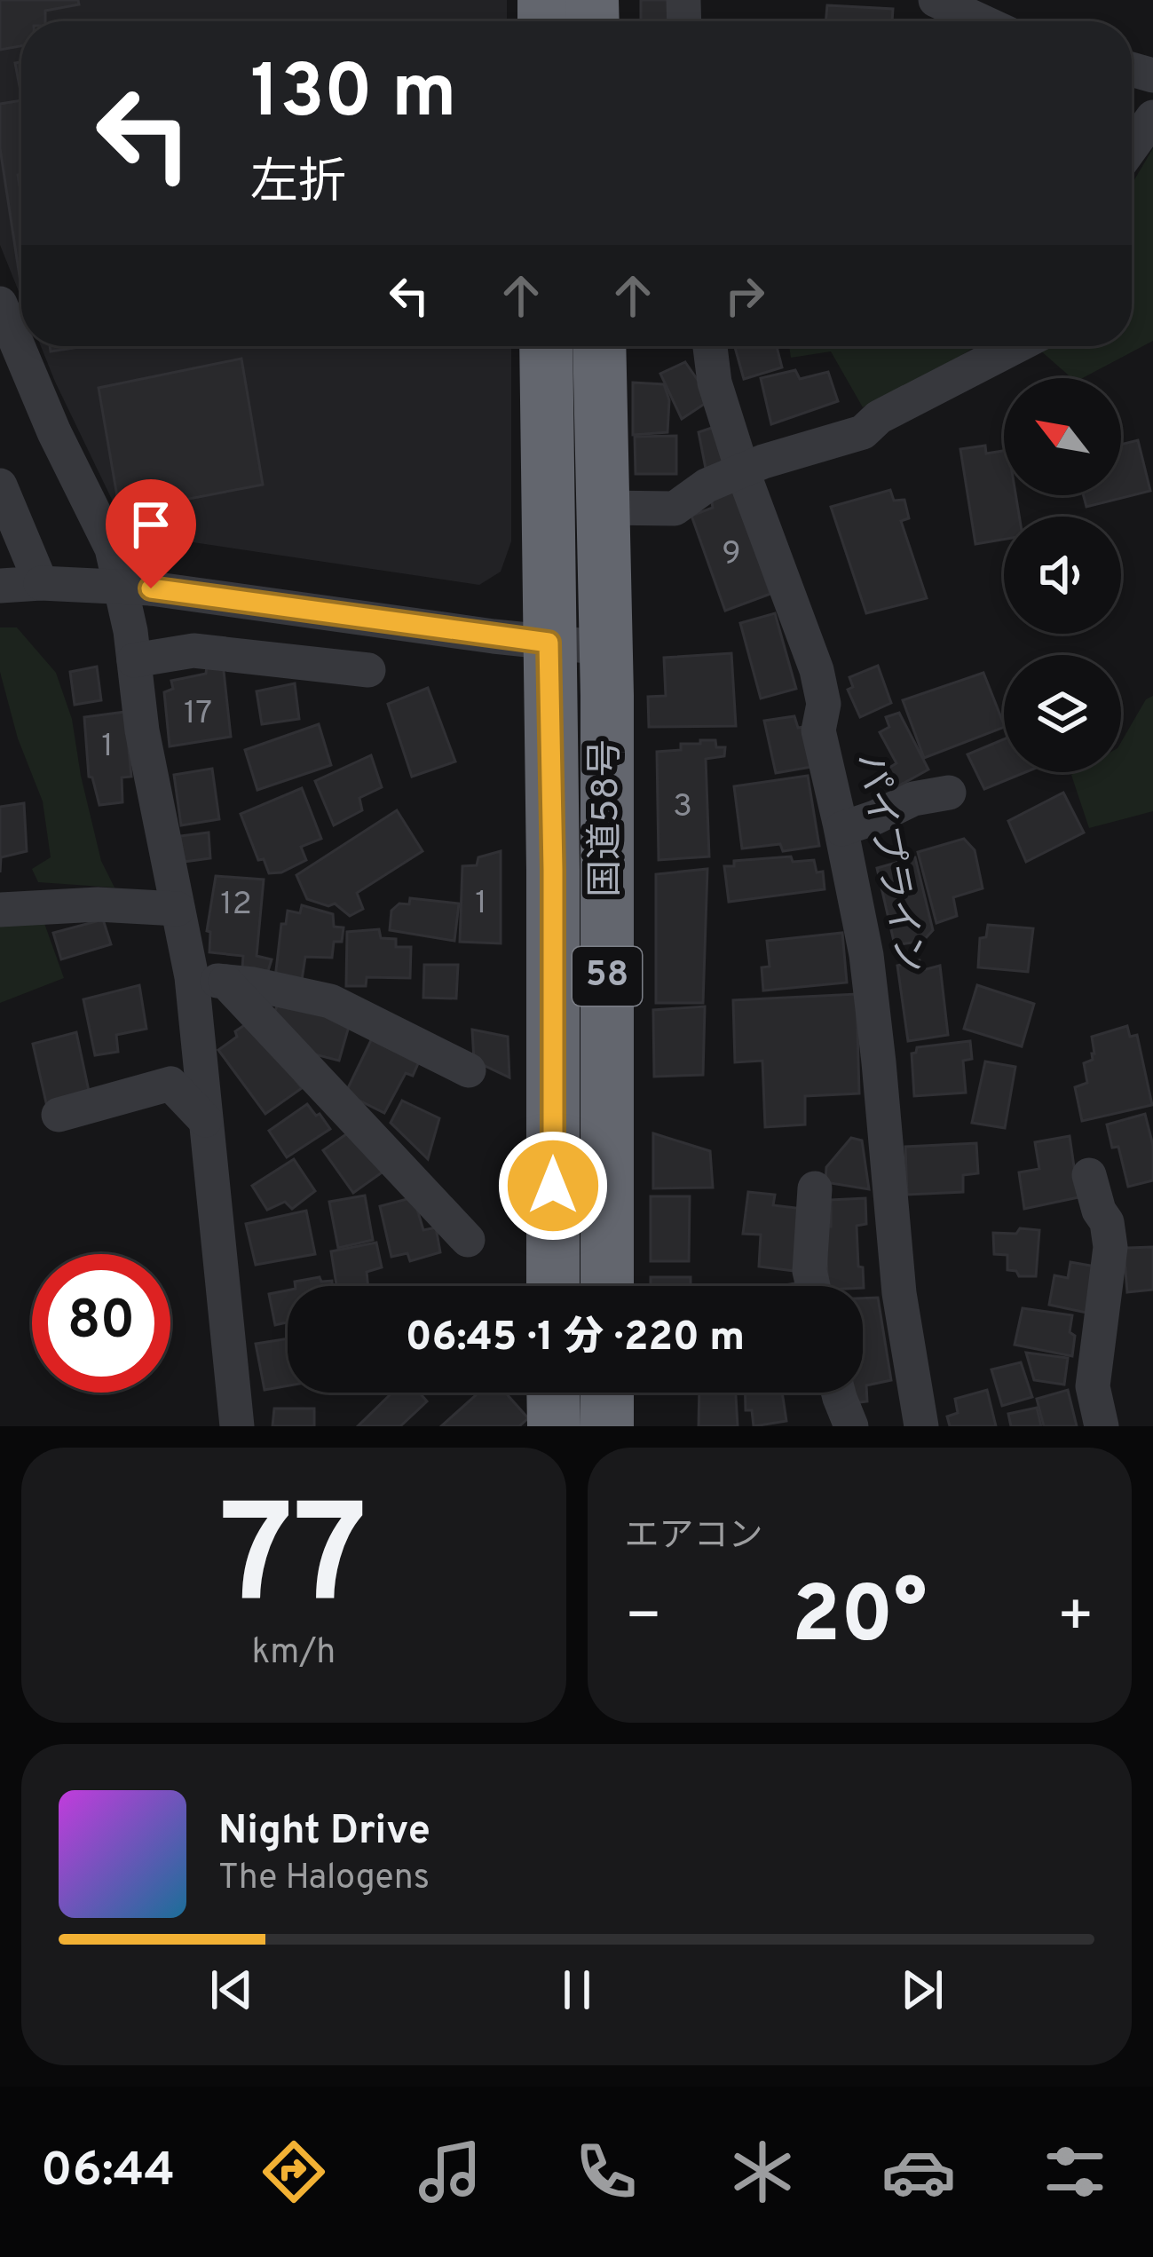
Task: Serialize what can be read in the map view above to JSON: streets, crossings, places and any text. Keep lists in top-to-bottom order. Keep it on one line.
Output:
{"streets":{"highway":["国道58号","58"],"street":["パイプライン"]},"house_numbers":["9","17","1","3","1","12"],"north":"top left","page":{"turn":["130 m","左折"],"limit":"80","trip":"06:45 · 1 分 · 220 m","tile":[["77","km/h"],"エアコン"],"heat":["−","20°","+"],"song":["Night Drive","The Halogens"],"tabs":"06:44"}}
